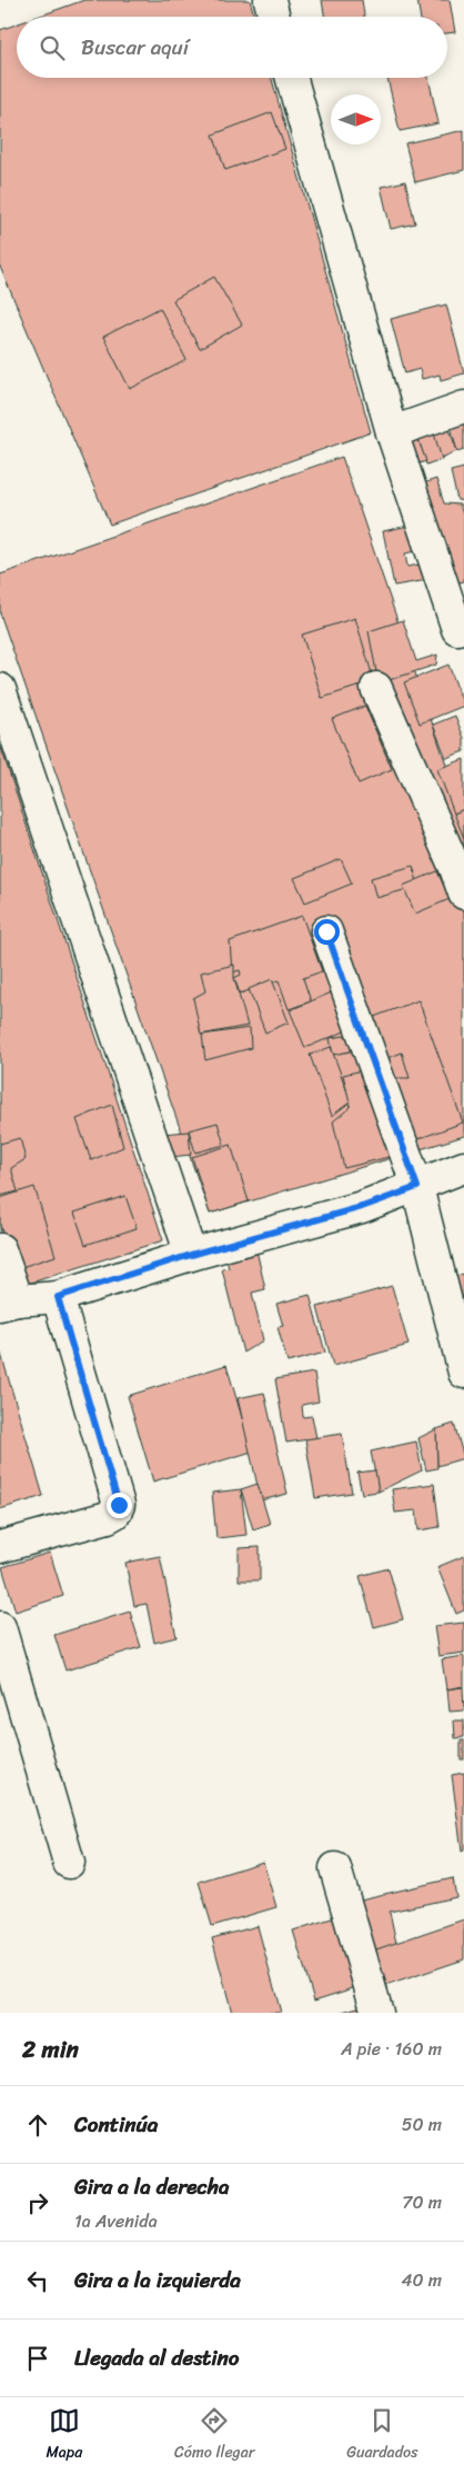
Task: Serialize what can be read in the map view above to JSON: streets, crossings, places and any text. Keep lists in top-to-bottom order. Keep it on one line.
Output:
{"north":"right","page":{"search":"Buscar aquí","heading":["2 min","A pie · 160 m"],"list":[["Continúa","50 m"],["Gira a la derecha","1a Avenida","70 m"],["Gira a la izquierda","40 m"],"Llegada al destino"],"nav":["Mapa","Cómo llegar","Guardados"]}}
